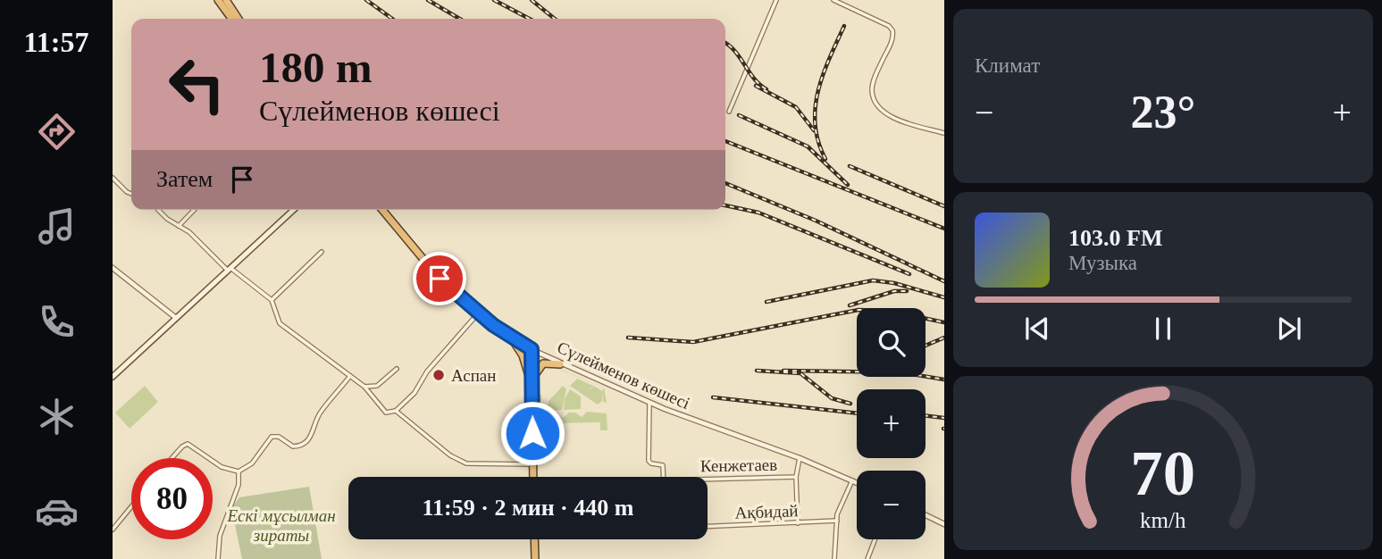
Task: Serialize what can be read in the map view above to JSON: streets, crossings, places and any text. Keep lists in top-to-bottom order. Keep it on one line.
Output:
{"streets":{"highway":["Сүлейменов көшесі"],"street":["Кенжетаев","Ақбидай"]},"crossings":[["Сүлейменов көшесі","Кенжетаев"]],"parks":["Ескі мұсылман зираты"],"places":["Аспан"],"page":{"tabs":"11:57","tile":"Климат","turn":["180 m","Сүлейменов көшесі"],"heat":["−","23°","+"],"then":"Затем","song":["103.0 FM","Музыка"],"map_buttons":["+","−"],"limit":"80","trip":"11:59 · 2 мин · 440 m","gauge":["70","km/h"]}}
